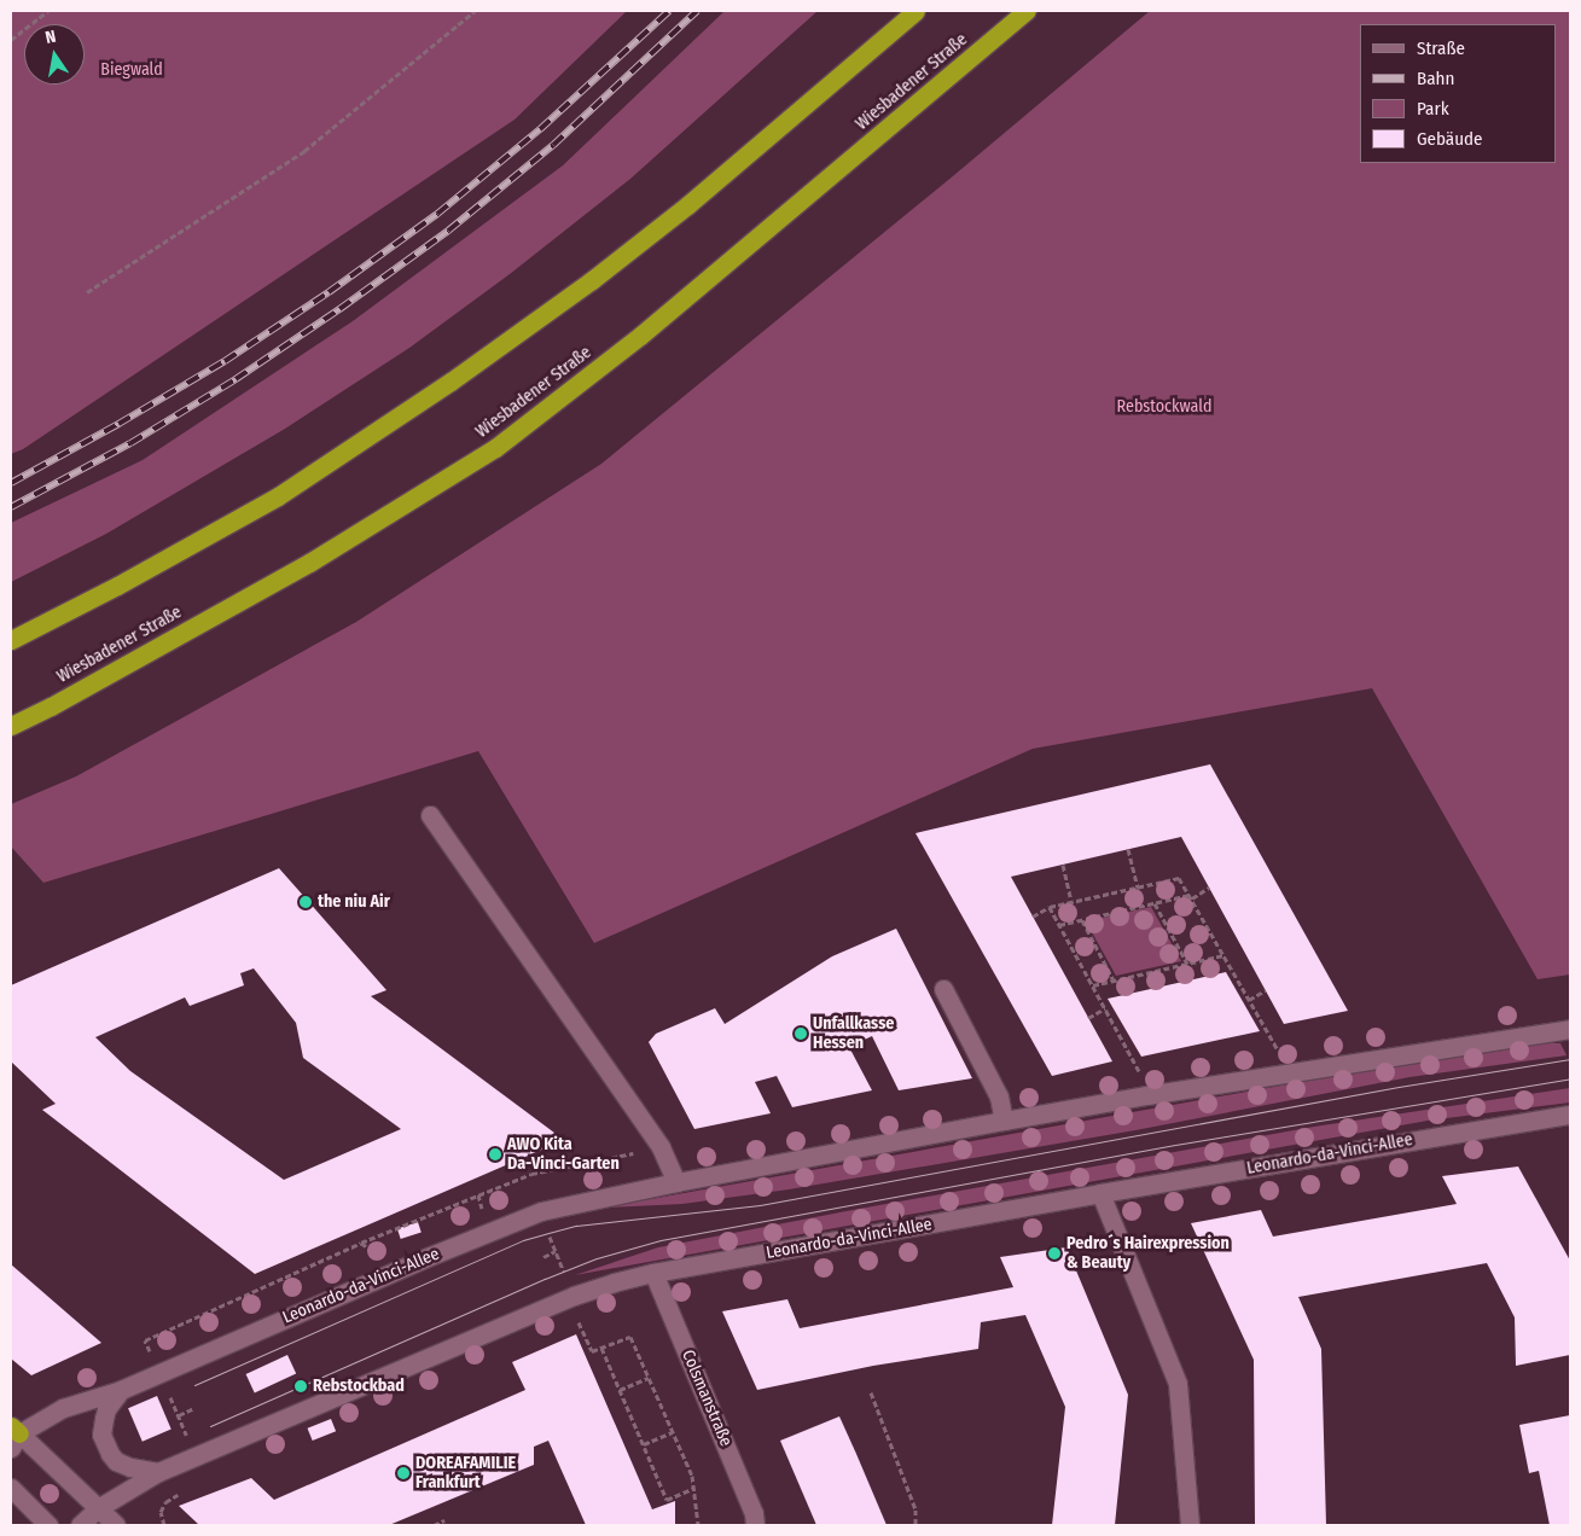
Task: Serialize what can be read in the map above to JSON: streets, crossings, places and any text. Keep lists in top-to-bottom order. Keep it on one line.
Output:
{"streets":{"highway":["Wiesbadener Straße"],"street":["Leonardo-da-Vinci-Allee","Colsmanstraße"]},"crossings":[["Leonardo-da-Vinci-Allee","Colsmanstraße"]],"parks":["Biegwald","Rebstockwald"],"places":["the niu Air","Unfallkasse Hessen","AWO Kita Da-Vinci-Garten","Pedro´s Hairexpression & Beauty","Rebstockbad","DOREAFAMILIE Frankfurt"],"legend":["Straße","Bahn","Park","Gebäude"],"north":"top"}
